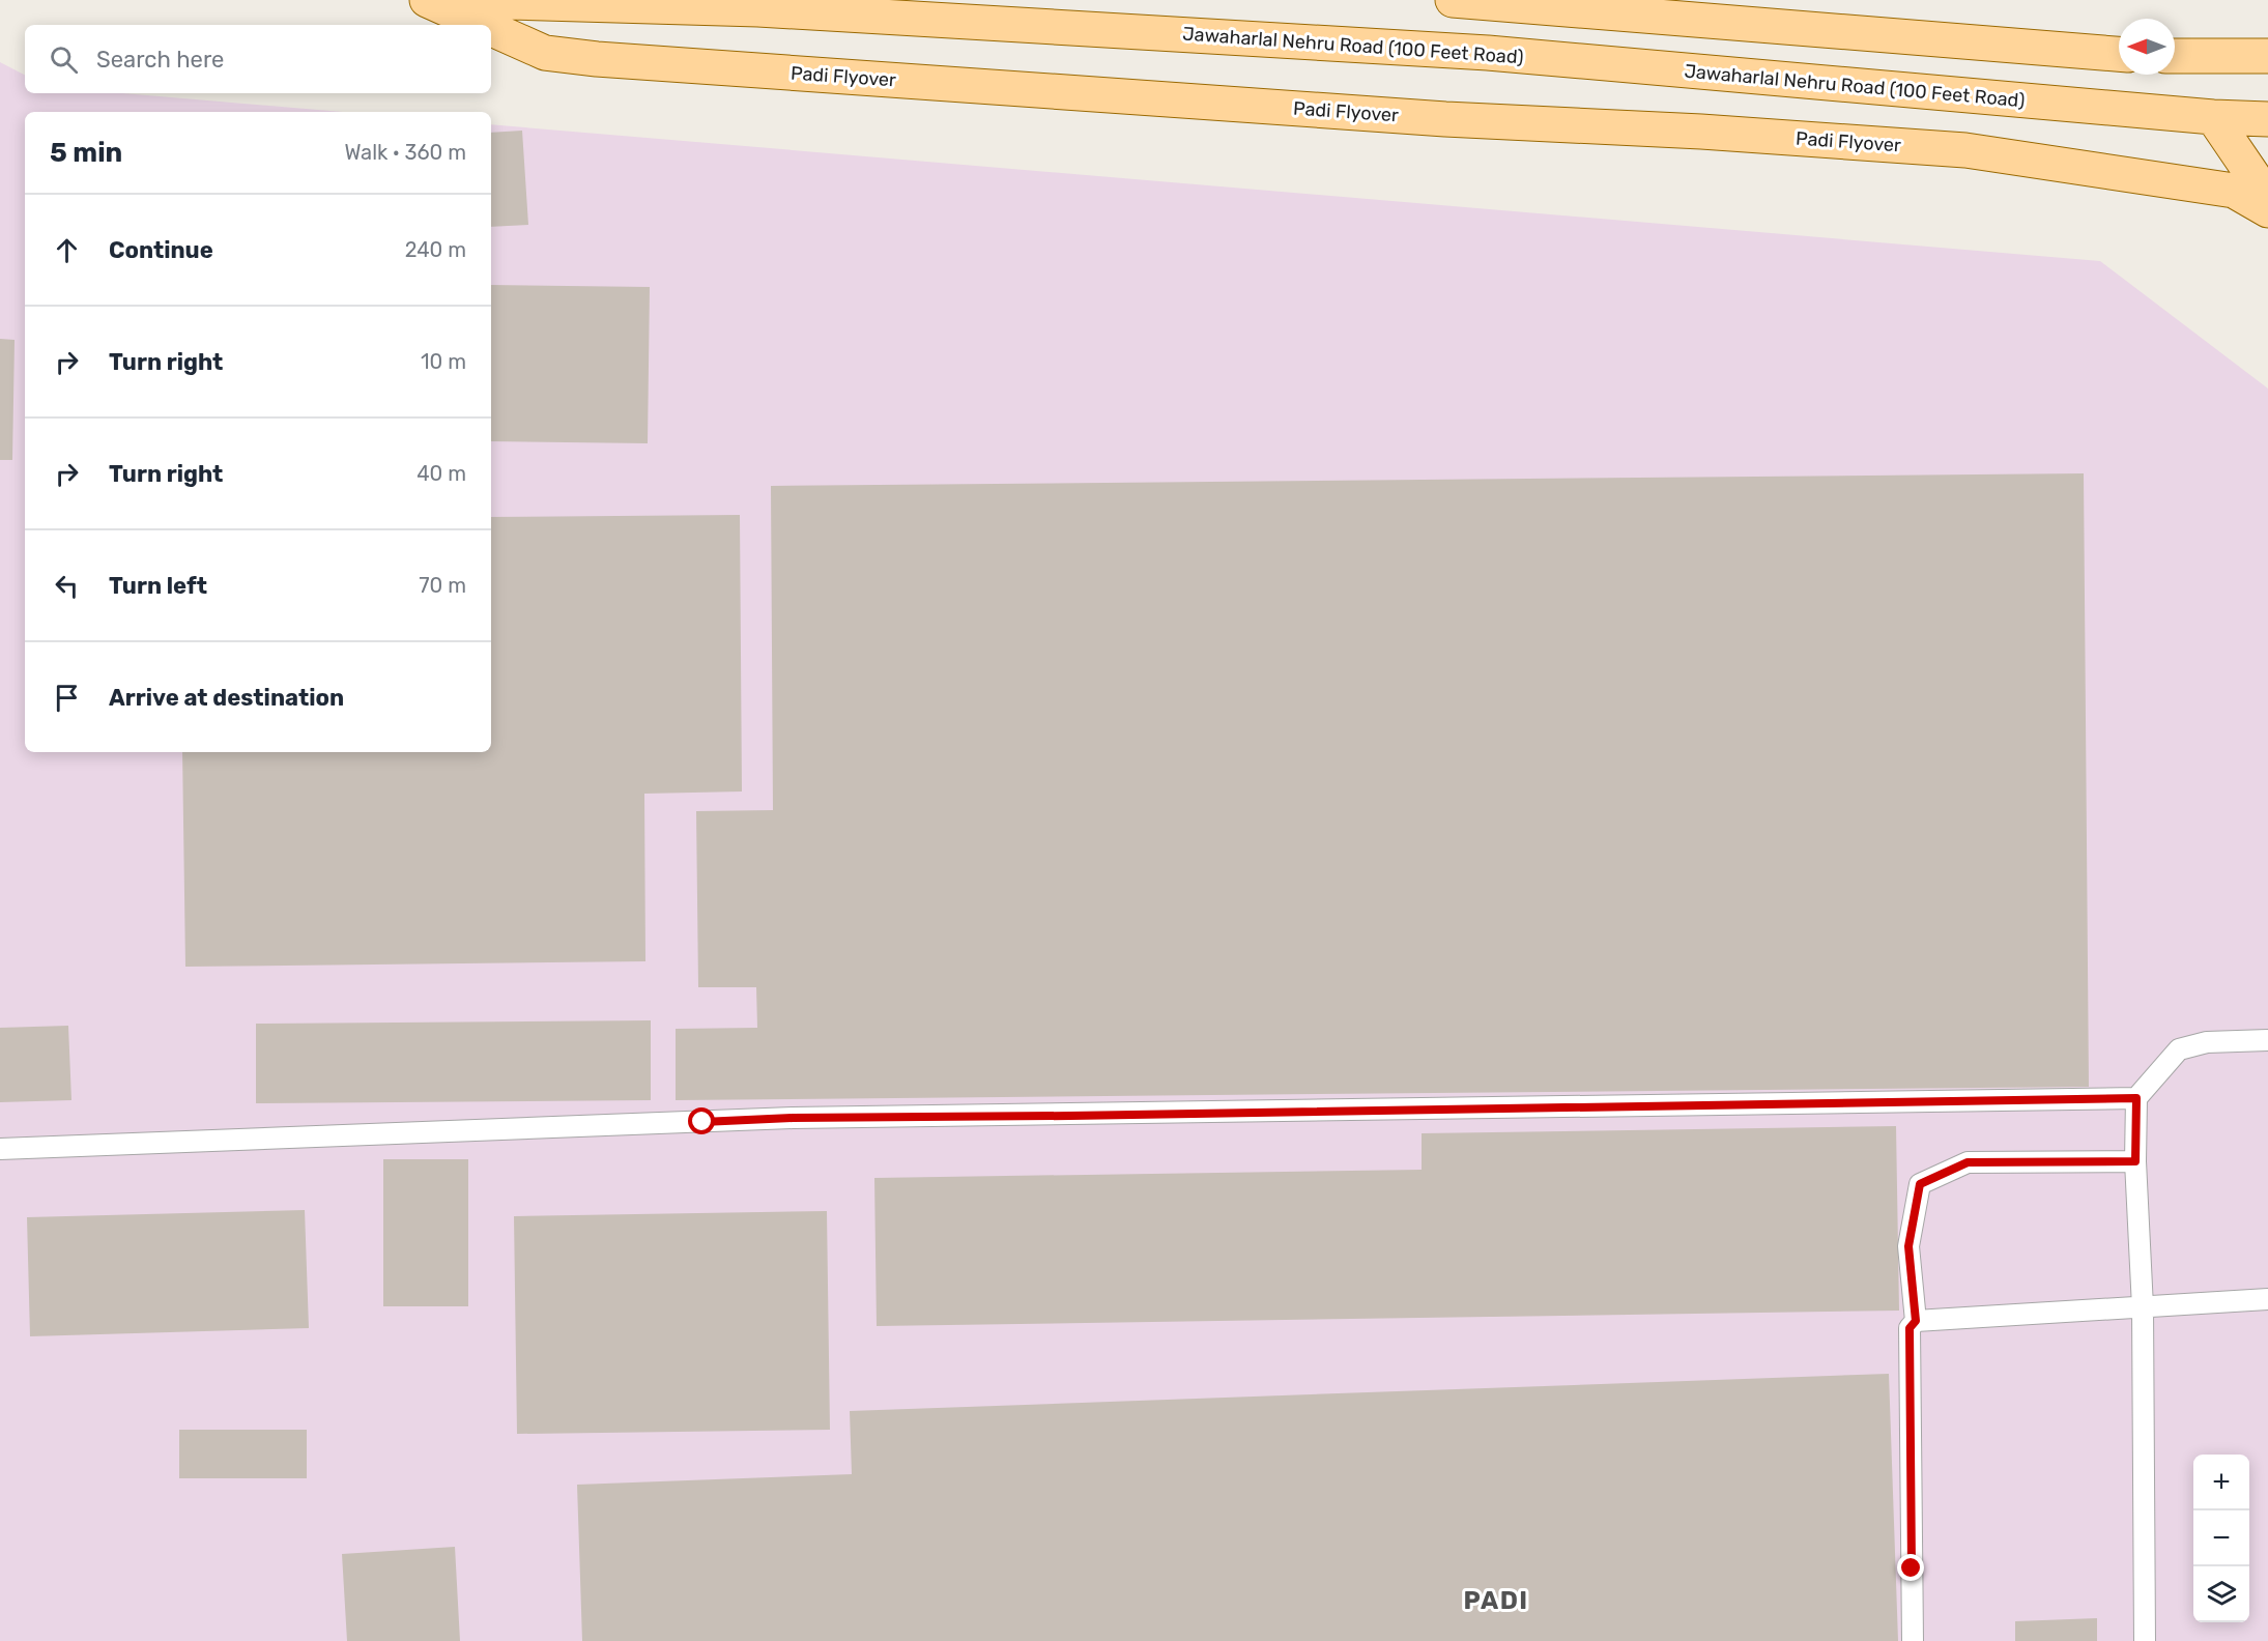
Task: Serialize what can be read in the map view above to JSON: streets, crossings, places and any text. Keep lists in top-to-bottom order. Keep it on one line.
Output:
{"streets":{"main road":["Jawaharlal Nehru Road (100 Feet Road)","Padi Flyover"]},"districts":["PADI"],"north":"left","page":{"search":"Search here","heading":["5 min","Walk · 360 m"],"list":[["Continue","240 m"],["Turn right","10 m"],["Turn right","40 m"],["Turn left","70 m"],"Arrive at destination"],"map_buttons":["+","−"]}}
